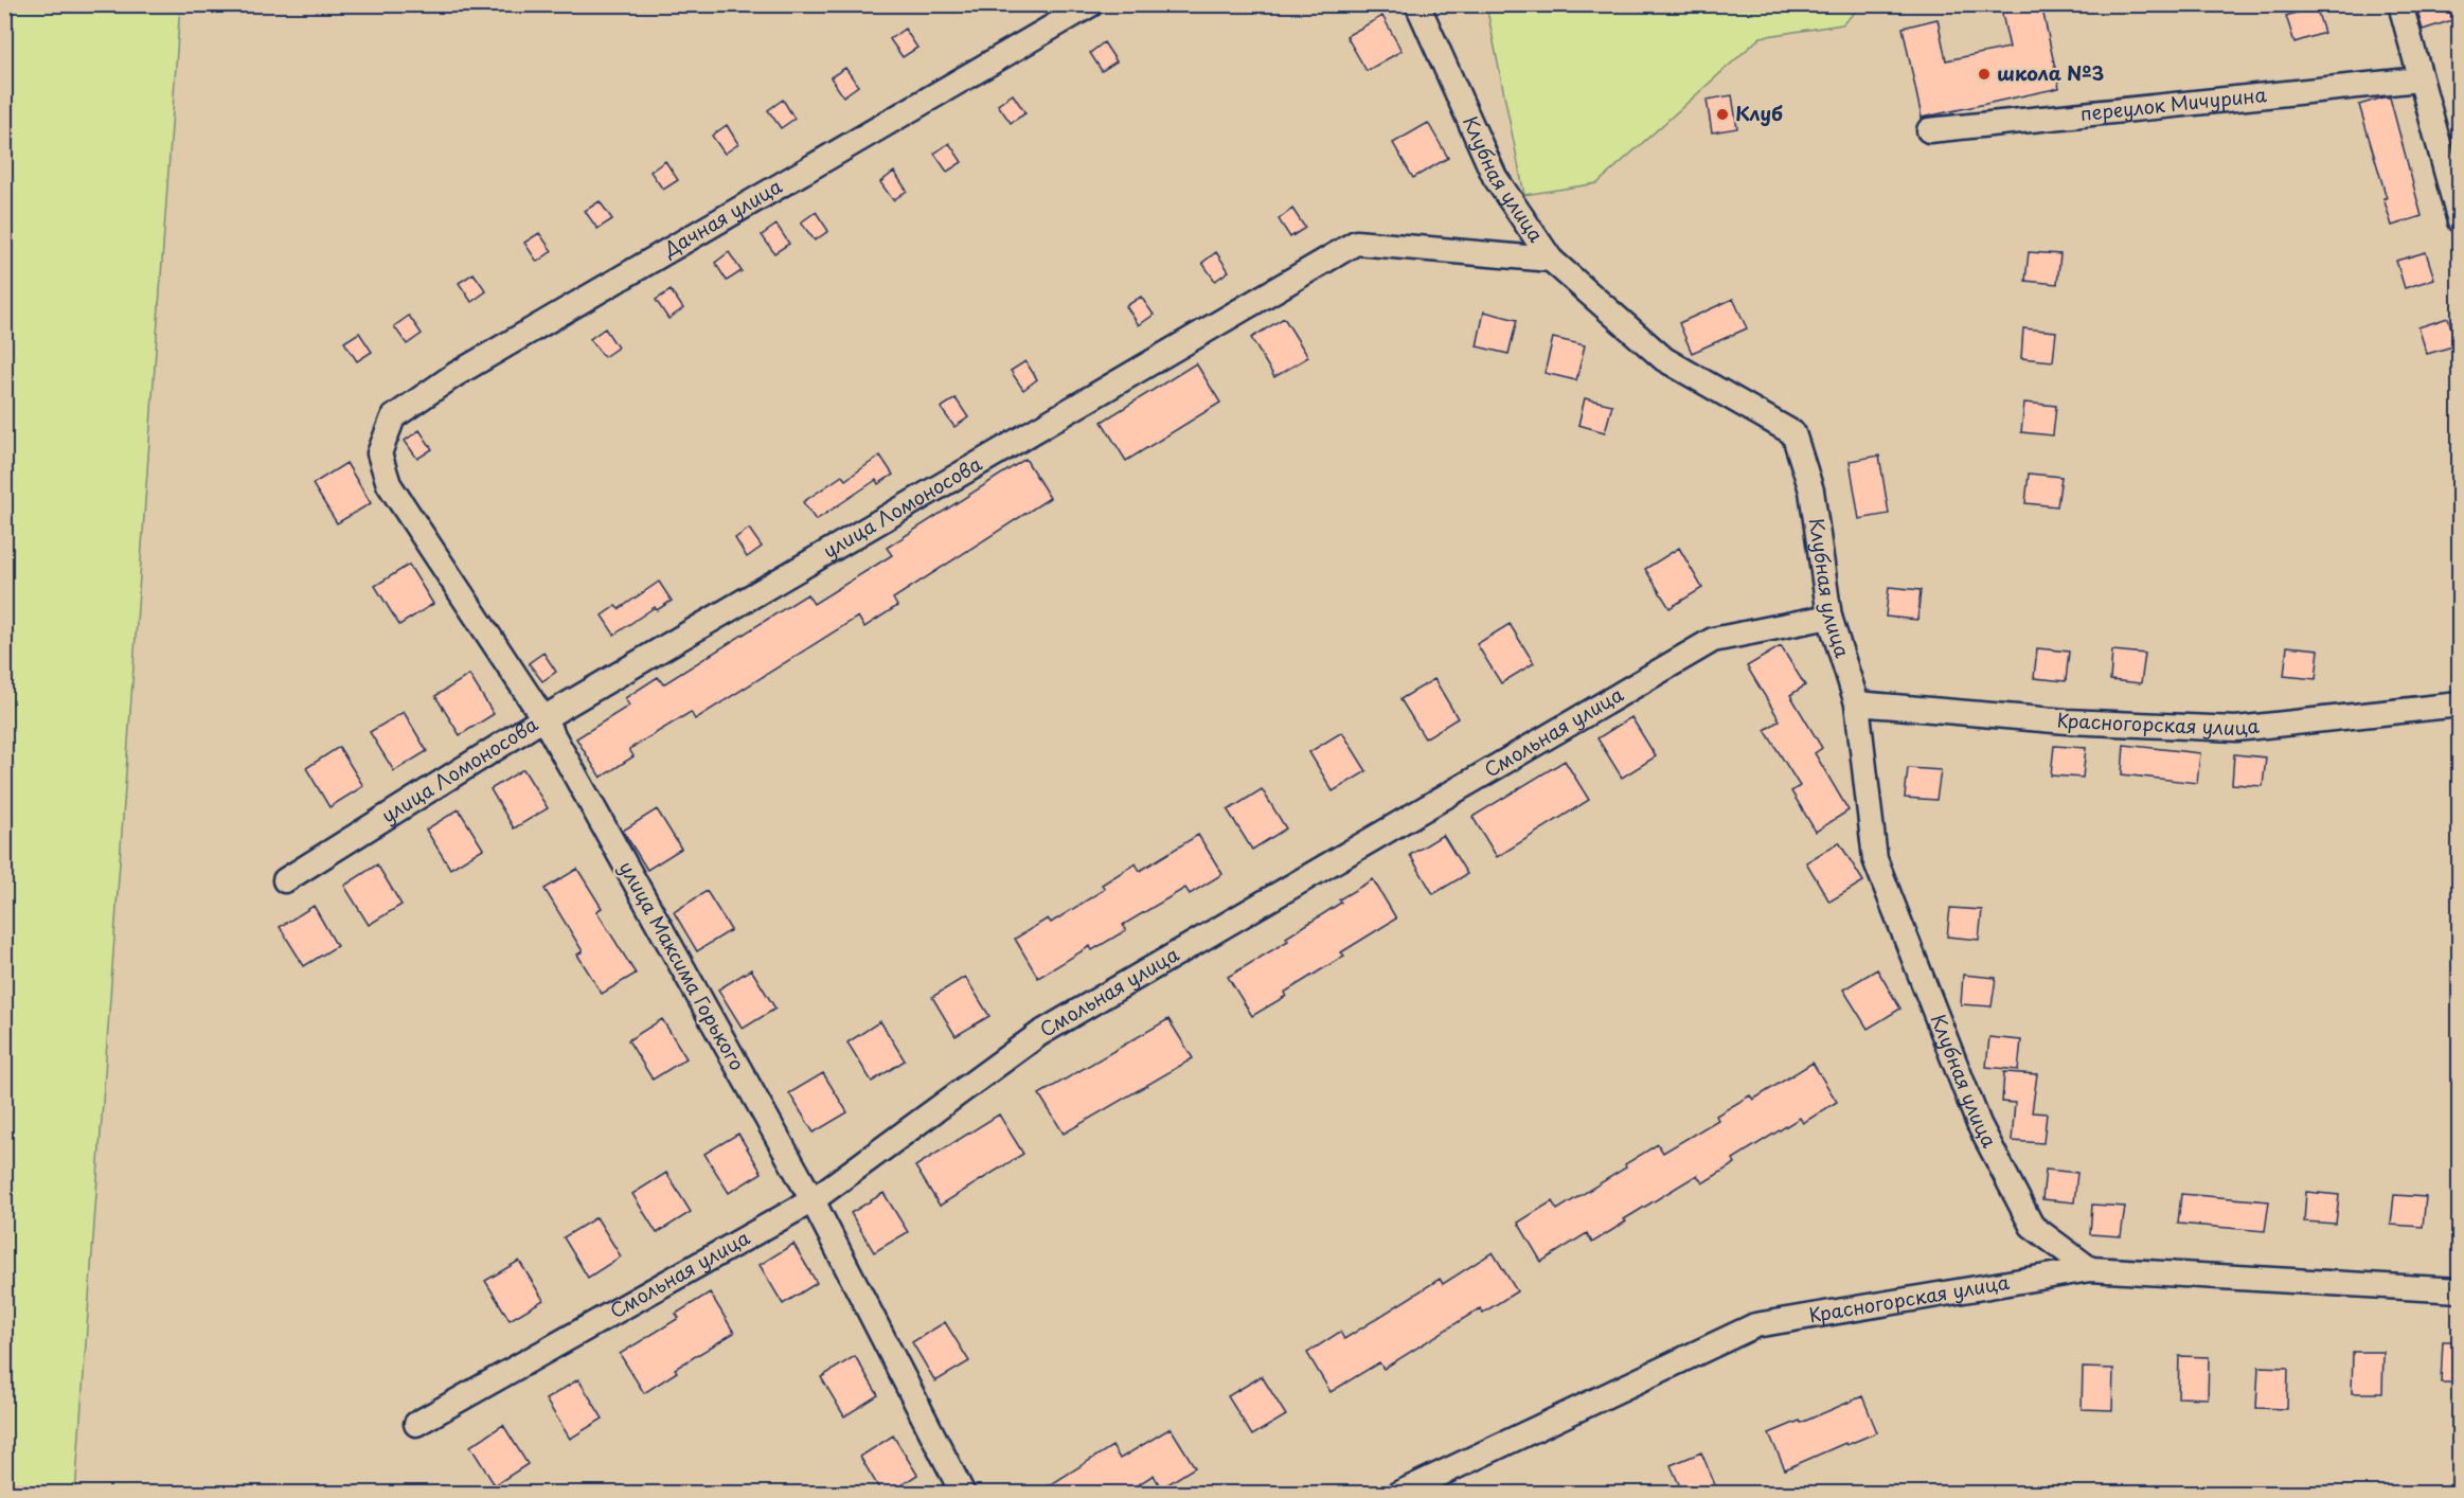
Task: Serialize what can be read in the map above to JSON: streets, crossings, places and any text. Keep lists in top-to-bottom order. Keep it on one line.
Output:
{"streets":{"street":["переулок Мичурина","Клубная улица","Дачная улица","улица Ломоносова","Красногорская улица","Смольная улица","улица Максима Горького"]},"crossings":[["Клубная улица","улица Ломоносова"],["Клубная улица","Красногорская улица"],["Клубная улица","Смольная улица"],["Дачная улица","улица Максима Горького"],["улица Ломоносова","улица Максима Горького"],["Смольная улица","улица Максима Горького"]],"places":["школа №3","Клуб"]}
